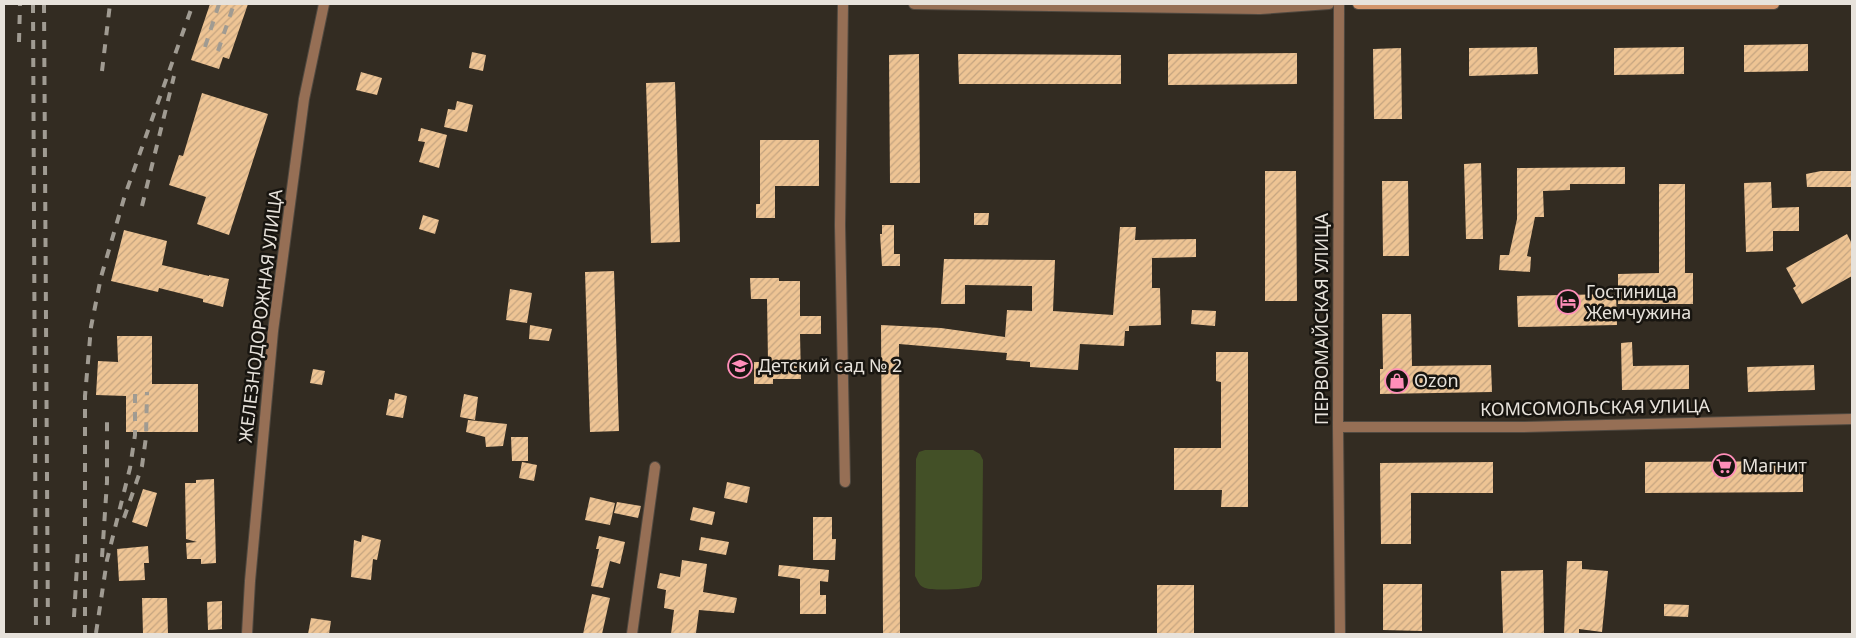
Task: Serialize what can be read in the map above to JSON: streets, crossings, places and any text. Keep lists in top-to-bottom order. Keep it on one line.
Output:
{"streets":{"street":["ЖЕЛЕЗНОДОРОЖНАЯ УЛИЦА","ПЕРВОМАЙСКАЯ УЛИЦА","КОМСОМОЛЬСКАЯ УЛИЦА"]},"crossings":[["ПЕРВОМАЙСКАЯ УЛИЦА","КОМСОМОЛЬСКАЯ УЛИЦА"]],"places":{"hotel":["Гостиница Жемчужина"],"school or university":["Детский сад № 2"],"shop":["Ozon"],"supermarket":["Магнит"]}}
